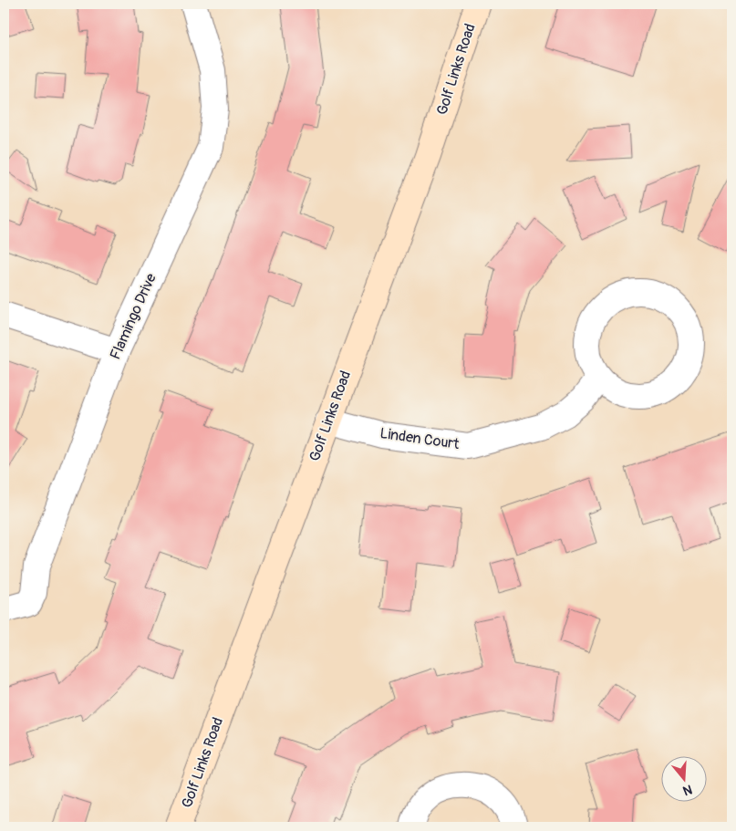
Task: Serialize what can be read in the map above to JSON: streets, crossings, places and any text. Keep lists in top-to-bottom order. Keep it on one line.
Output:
{"streets":{"main road":["Golf Links Road"],"street":["Flamingo Drive","Linden Court"]},"crossings":[["Golf Links Road","Linden Court"]],"north":"bottom"}
